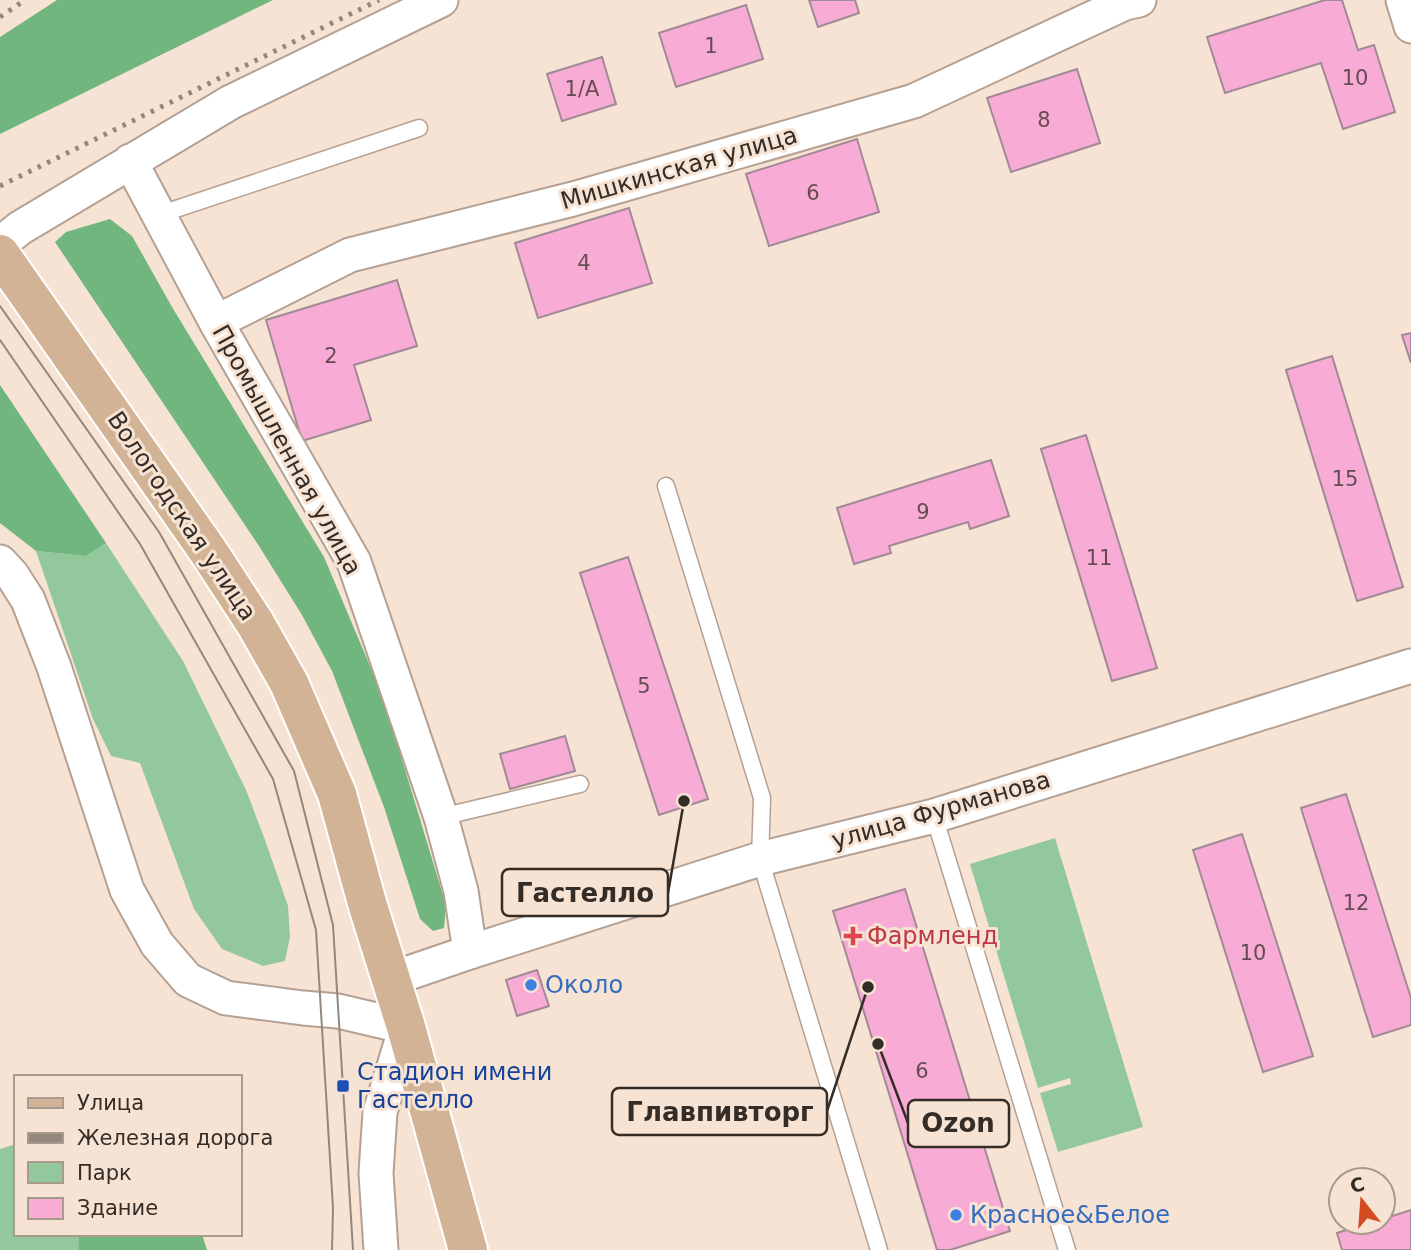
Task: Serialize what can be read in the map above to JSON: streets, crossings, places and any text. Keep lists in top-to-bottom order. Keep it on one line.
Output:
{"streets":{"main road":["Вологодская улица"],"street":["Мишкинская улица","Промышленная улица","улица Фурманова"]},"crossings":[["Мишкинская улица","Промышленная улица"],["Промышленная улица","улица Фурманова"],["Вологодская улица","улица Фурманова"]],"places":{"other":["Гастелло","Около","Главпивторг","Ozon","Красное&Белое"],"health":["Фармленд"],"transit":["Стадион имени Гастелло"]},"house_numbers":["1","10","1/А","8","6","4","2","15","9","11","5","12","10","6"],"legend":["Улица","Железная дорога","Парк","Здание"],"north":"top"}
